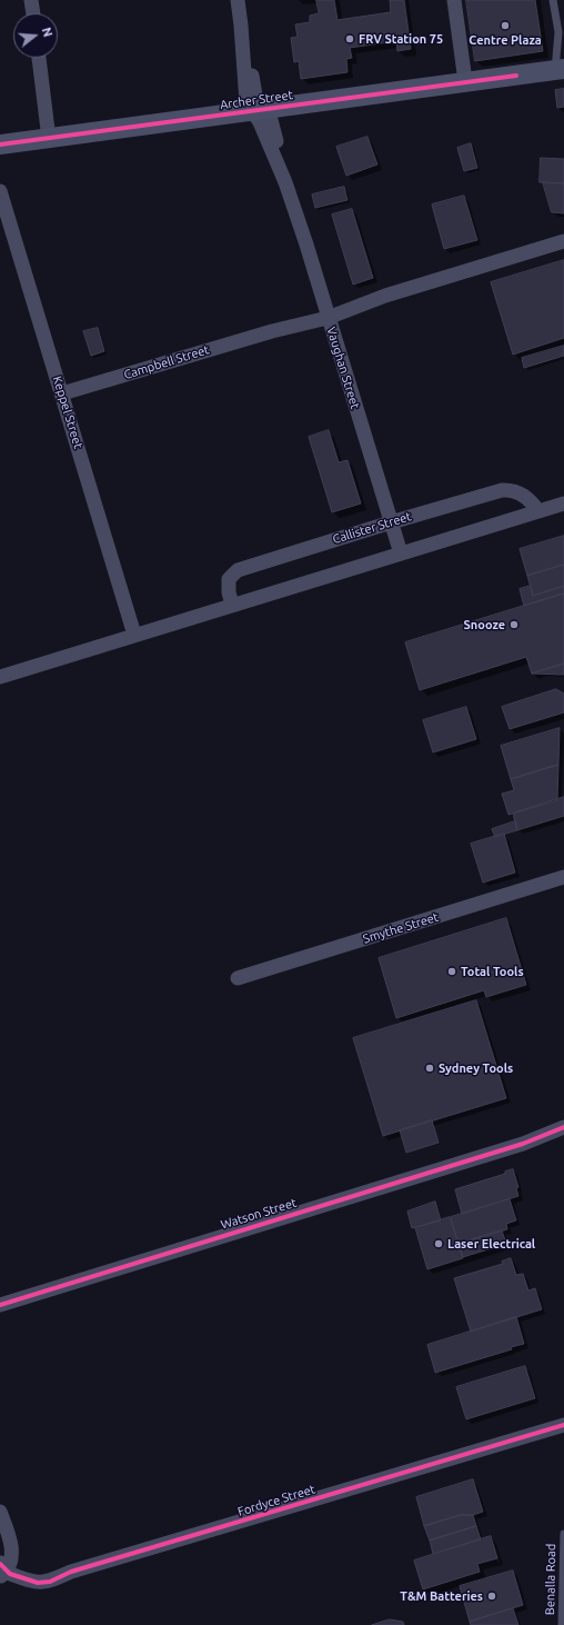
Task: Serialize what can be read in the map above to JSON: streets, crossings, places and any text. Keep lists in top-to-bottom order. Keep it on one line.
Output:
{"streets":{"main road":["Archer Street"],"street":["Campbell Street","Vaughan Street","Keppel Street","Callister Street","Smythe Street","Watson Street","Fordyce Street"],"lane":["Benalla Road"]},"crossings":[["Archer Street","Vaughan Street"],["Campbell Street","Vaughan Street"],["Campbell Street","Keppel Street"],["Vaughan Street","Callister Street"],["Keppel Street","Callister Street"]],"places":["Centre Plaza","FRV Station 75","Snooze","Total Tools","Sydney Tools","Laser Electrical","T&M Batteries"],"north":"right"}
